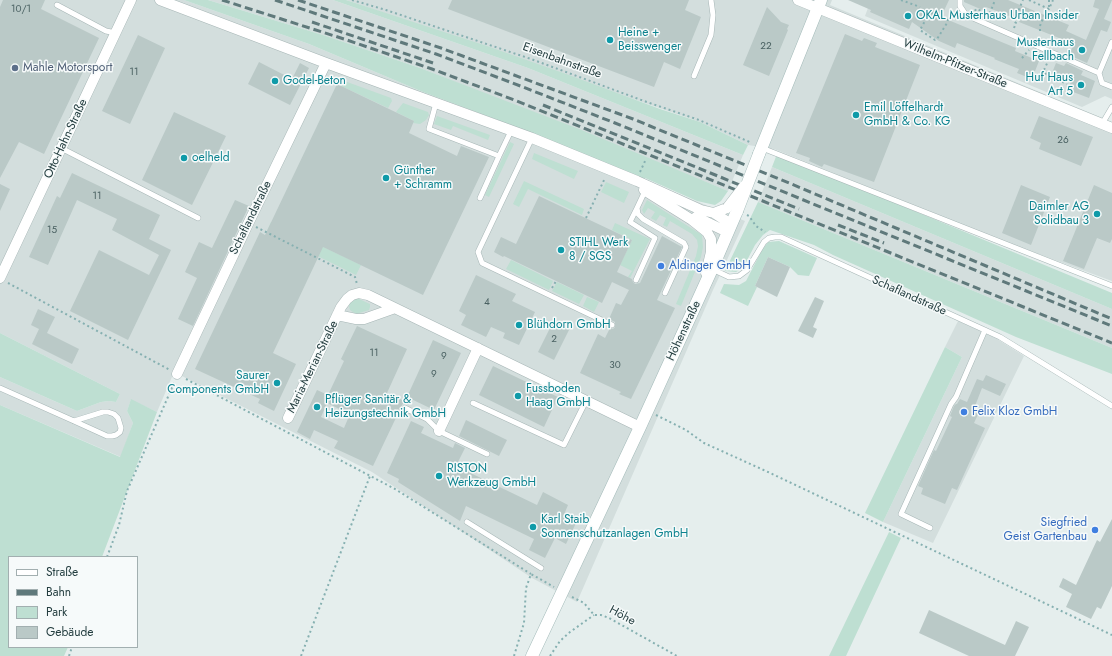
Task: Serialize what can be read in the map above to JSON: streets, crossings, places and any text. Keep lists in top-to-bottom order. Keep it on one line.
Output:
{"streets":{"main road":["Höhenstraße"],"street":["Wilhelm-Pfitzer-Straße","Otto-Hahn-Straße","Schaflandstraße","Maria-Merian-Straße"],"path":["Eisenbahnstraße","Höhe"]},"crossings":[["Eisenbahnstraße","Höhenstraße"],["Wilhelm-Pfitzer-Straße","Höhenstraße"],["Otto-Hahn-Straße","Höhe"],["Schaflandstraße","Höhe"],["Höhenstraße","Höhe"]],"places":["OKAL Musterhaus Urban Insider","Heine + Beisswenger","Musterhaus Fellbach","Mahle Motorsport","Godel-Beton","Huf Haus Art 5","Emil Löffelhardt GmbH & Co. KG","oelheld","Günther + Schramm","Daimler AG Solidbau 3","STIHL Werk 8 / SGS","Aldinger GmbH","Blühdorn GmbH","Saurer Components GmbH","Fussboden Haag GmbH","Pflüger Sanitär & Heizungstechnik GmbH","Felix Kloz GmbH","RISTON Werkzeug GmbH","Karl Staib Sonnenschutzanlagen GmbH","Siegfried Geist Gartenbau"],"house_numbers":["10/1","22","11","26","11","15","4","2","11","9","30","9"],"legend":["Straße","Bahn","Park","Gebäude"]}
